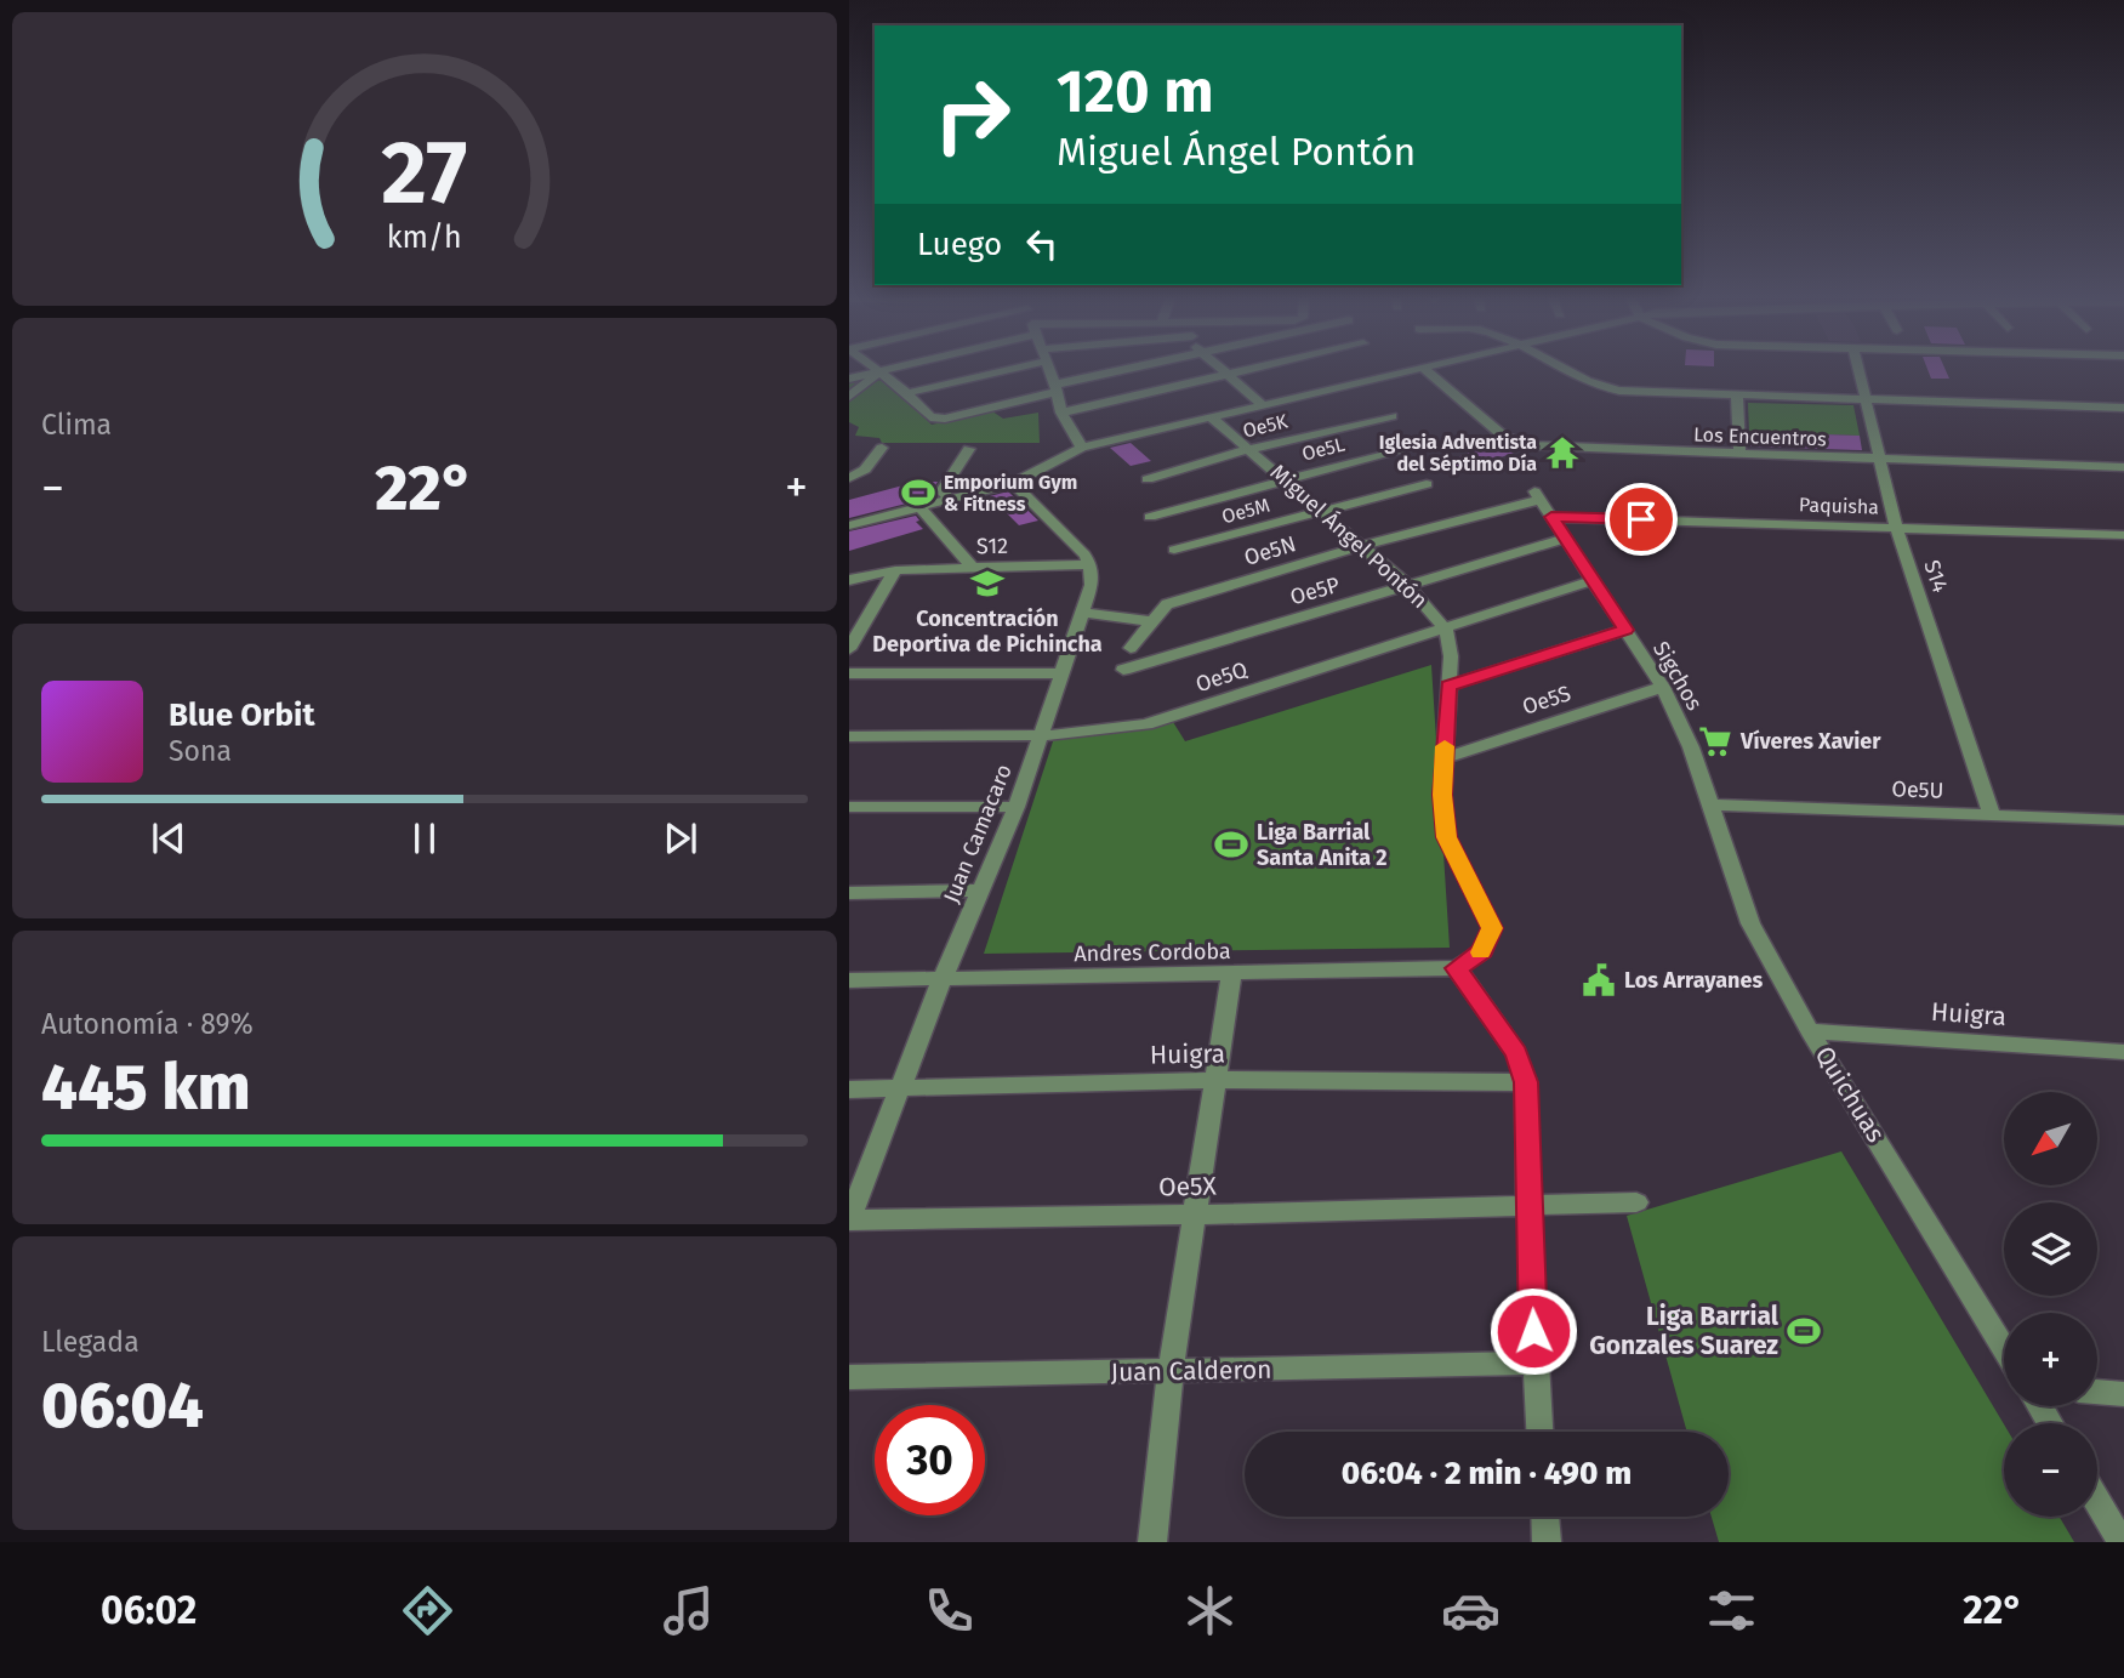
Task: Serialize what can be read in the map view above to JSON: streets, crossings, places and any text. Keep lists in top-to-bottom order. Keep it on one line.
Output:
{"streets":{"street":["Oe5K","Los Encuentros","Oe5L","Paquisha","Oe5M","Miguel Ángel Pontón","S12","Oe5N","S14","Oe5P","Sigchos","Oe5Q","Oe5S","Oe5U","Juan Camacaro","Andres Cordoba","Huigra","Quichuas","Oe5X","Juan Calderon"]},"crossings":[["Oe5K","Miguel Ángel Pontón"],["Los Encuentros","S14"],["Oe5L","Miguel Ángel Pontón"],["Paquisha","S14"],["Paquisha","Sigchos"],["Oe5M","Miguel Ángel Pontón"],["Miguel Ángel Pontón","Oe5N"],["Miguel Ángel Pontón","Oe5P"],["Miguel Ángel Pontón","Oe5Q"],["S12","Juan Camacaro"],["Oe5N","Sigchos"],["S14","Oe5U"],["Oe5P","Sigchos"],["Sigchos","Oe5Q"],["Sigchos","Oe5S"],["Sigchos","Oe5U"],["Sigchos","Quichuas"],["Oe5Q","Juan Camacaro"],["Oe5U","Quichuas"],["Juan Camacaro","Andres Cordoba"],["Juan Camacaro","Huigra"],["Juan Camacaro","Oe5X"],["Huigra","Quichuas"]],"places":{"temple":["Iglesia Adventista del Séptimo Día"],"sports":["Emporium Gym & Fitness","Liga Barrial Santa Anita 2","Liga Barrial Gonzales Suarez"],"school or university":["Concentración Deportiva de Pichincha"],"supermarket":["Víveres Xavier"],"public building":["Los Arrayanes"]},"north":"bottom left","page":{"turn":["120 m","Miguel Ángel Pontón"],"then":"Luego","tile":["Clima",["Autonomía · 89%","445 km"],["Llegada","06:04"]],"heat":["−","22°","+"],"song":["Blue Orbit","Sona"],"map_buttons":["+","−"],"limit":"30","trip":"06:04 · 2 min · 490 m","tabs":["06:02","22°"],"gauge":["27","km/h"]}}
